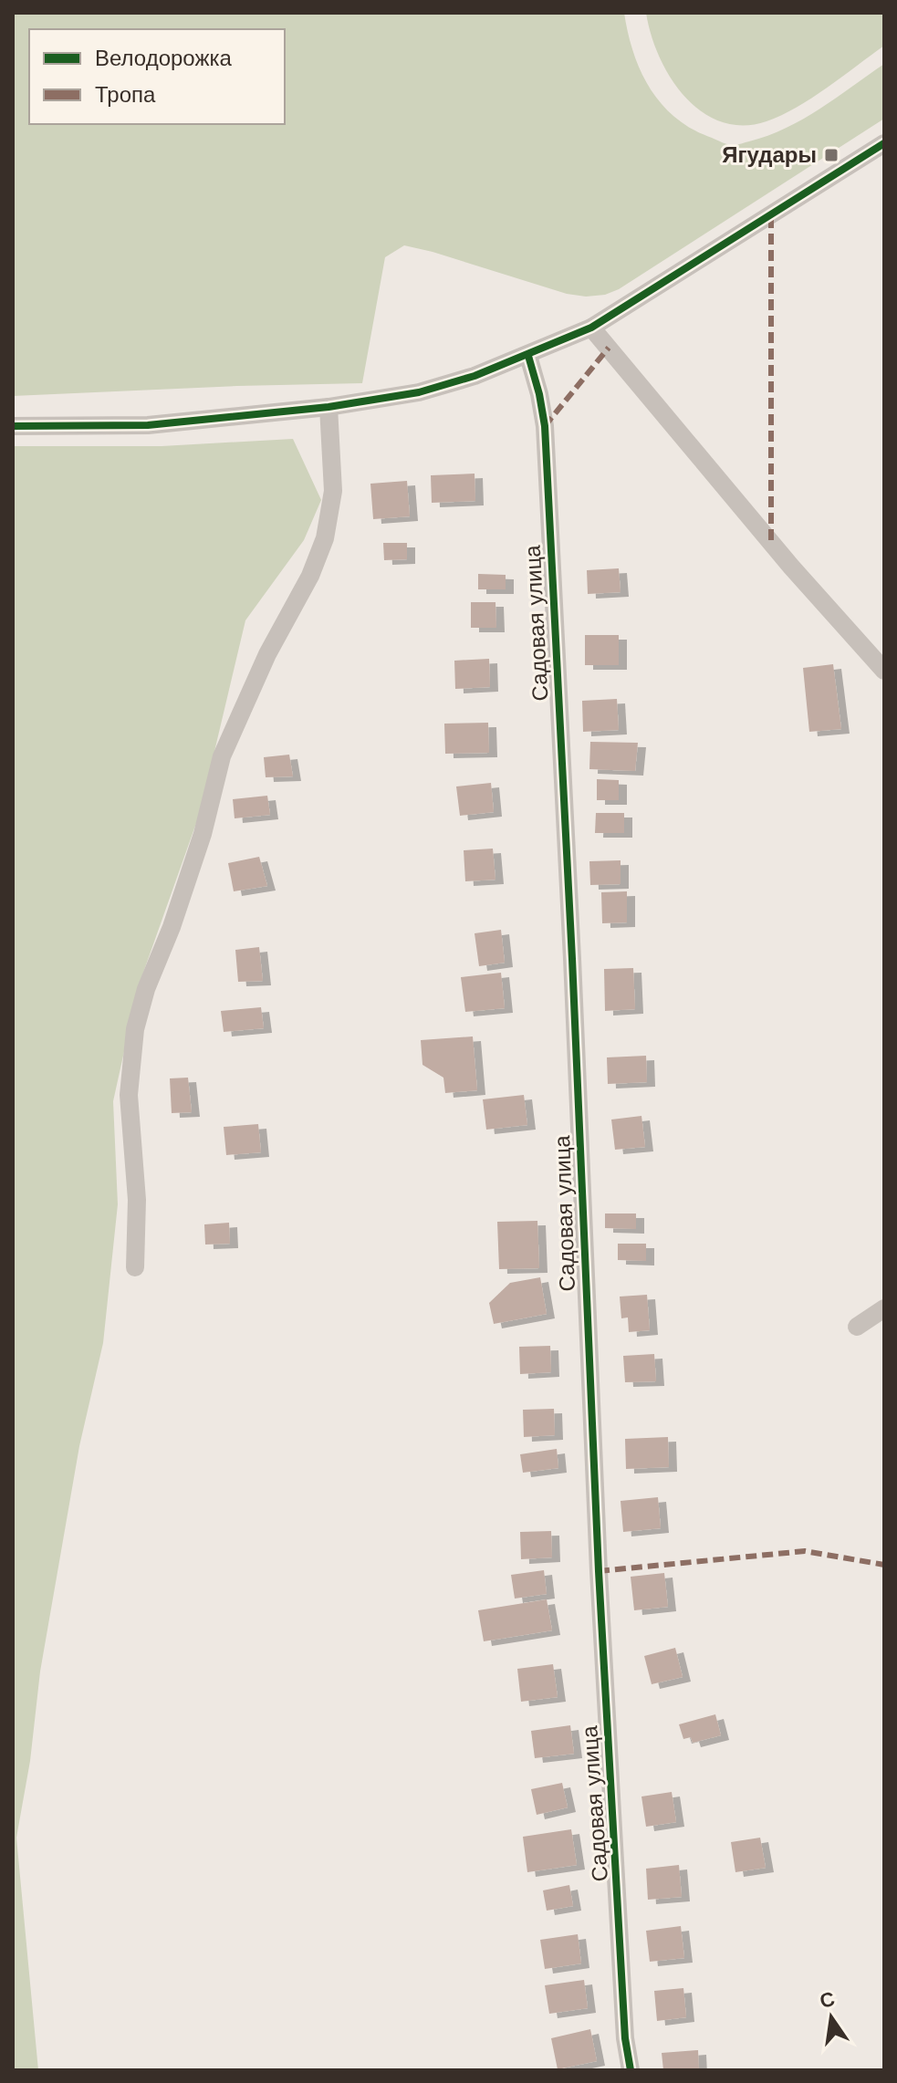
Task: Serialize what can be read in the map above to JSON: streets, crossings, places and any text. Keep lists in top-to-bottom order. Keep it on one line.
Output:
{"streets":{"street":["Садовая улица"]},"places":{"transit":["Ягудары"]},"legend":["Велодорожка","Тропа"],"north":"top"}
